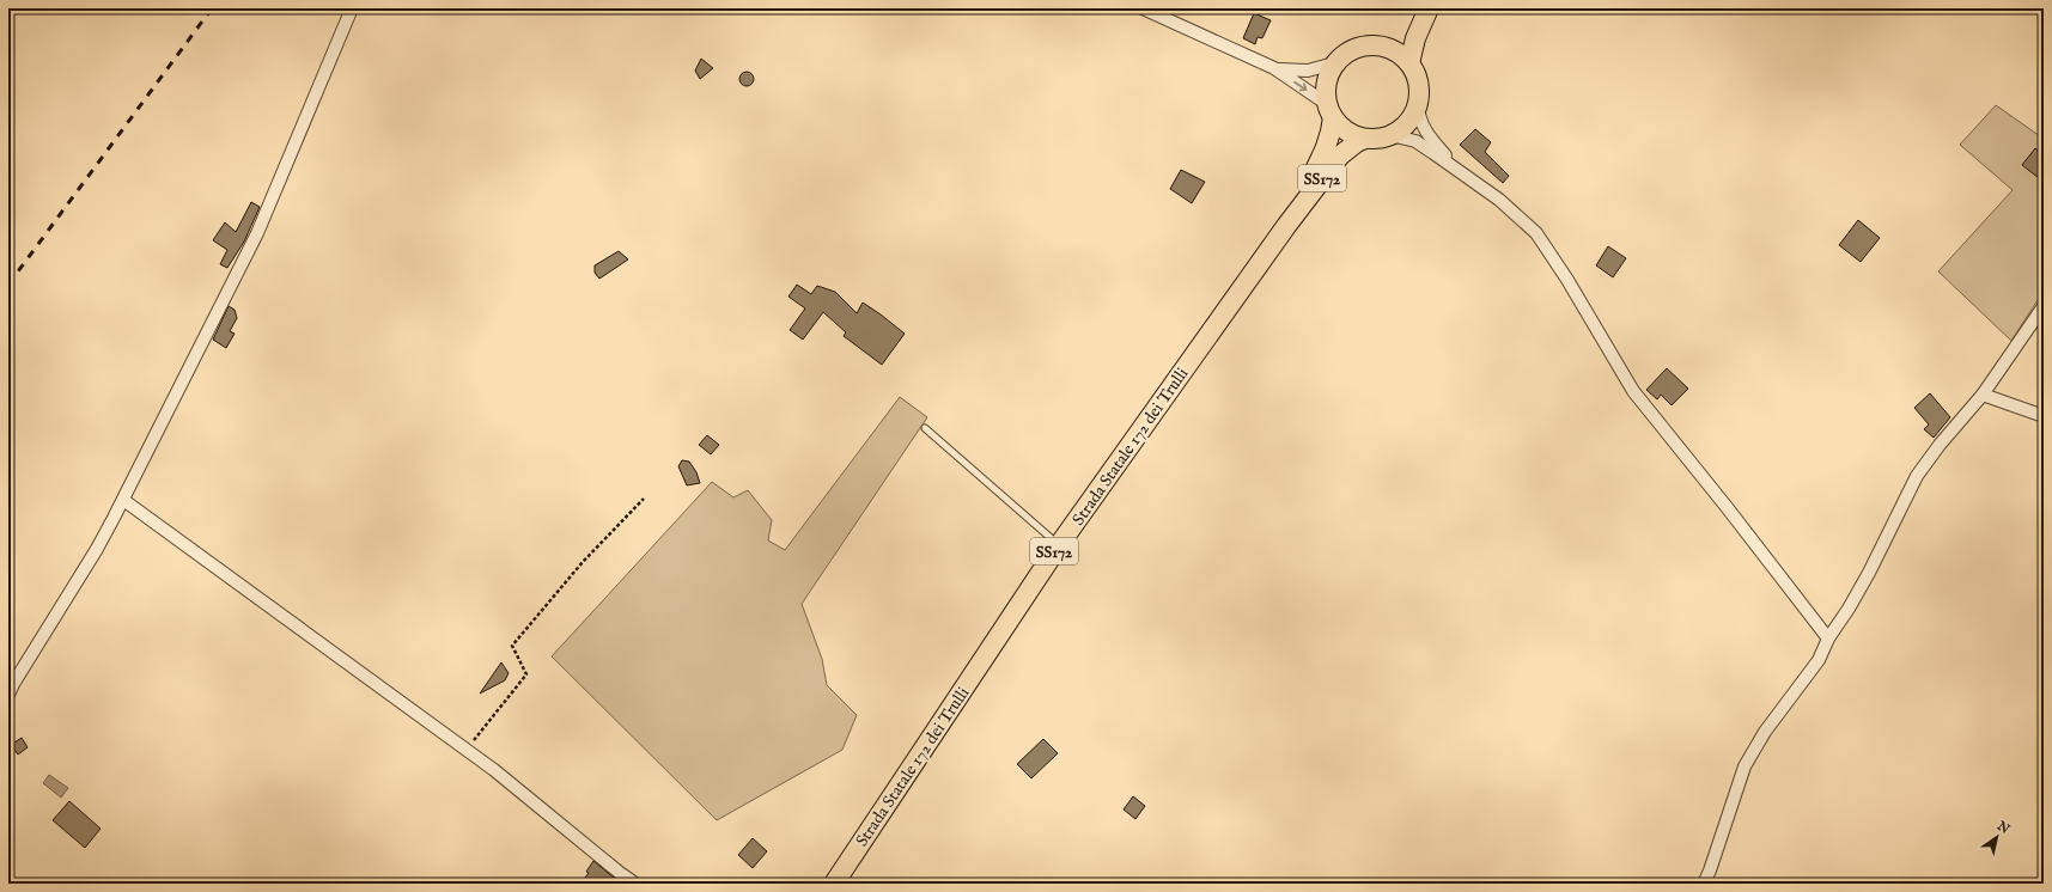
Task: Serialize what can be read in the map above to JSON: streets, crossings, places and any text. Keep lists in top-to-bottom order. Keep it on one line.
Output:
{"streets":{"main road":["SS172","Strada Statale 172 dei Trulli"]},"north":"top right"}
